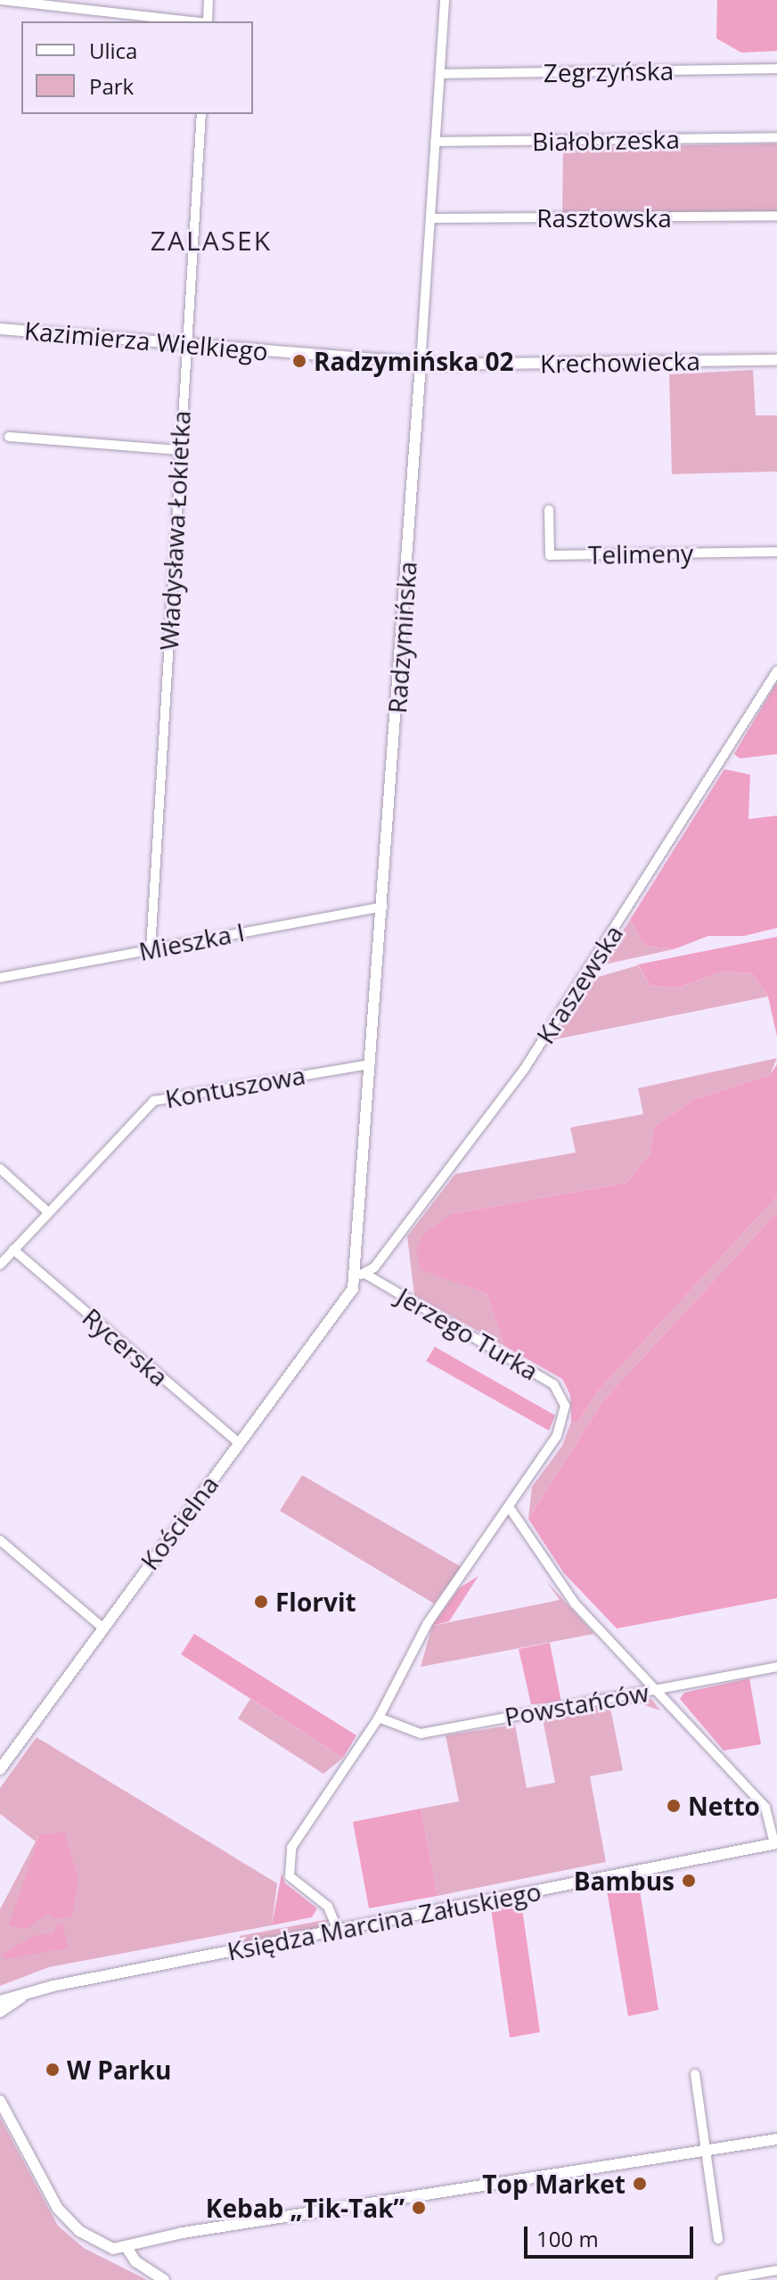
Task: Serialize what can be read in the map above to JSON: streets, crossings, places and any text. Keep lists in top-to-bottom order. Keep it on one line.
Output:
{"streets":{"street":["Zegrzyńska","Białobrzeska","Rasztowska","Kazimierza Wielkiego","Krechowiecka","Władysława Łokietka","Telimeny","Radzymińska","Mieszka I","Kraszewska","Kontuszowa","Jerzego Turka","Rycerska","Kościelna","Powstańców","Księdza Marcina Załuskiego"]},"crossings":[["Zegrzyńska","Radzymińska"],["Białobrzeska","Radzymińska"],["Rasztowska","Radzymińska"],["Kazimierza Wielkiego","Krechowiecka"],["Kazimierza Wielkiego","Władysława Łokietka"],["Kazimierza Wielkiego","Radzymińska"],["Krechowiecka","Radzymińska"],["Władysława Łokietka","Mieszka I"],["Radzymińska","Mieszka I"],["Radzymińska","Kraszewska"],["Radzymińska","Kontuszowa"],["Radzymińska","Jerzego Turka"],["Radzymińska","Kościelna"],["Kraszewska","Jerzego Turka"],["Kraszewska","Kościelna"],["Kontuszowa","Rycerska"],["Jerzego Turka","Kościelna"],["Rycerska","Kościelna"]],"districts":["ZALASEK"],"places":["Radzymińska 02","Florvit","Netto","Bambus","W Parku","Top Market","Kebab „Tik-Tak”"],"legend":["Ulica","Park"],"scale_bar":"100 m"}
